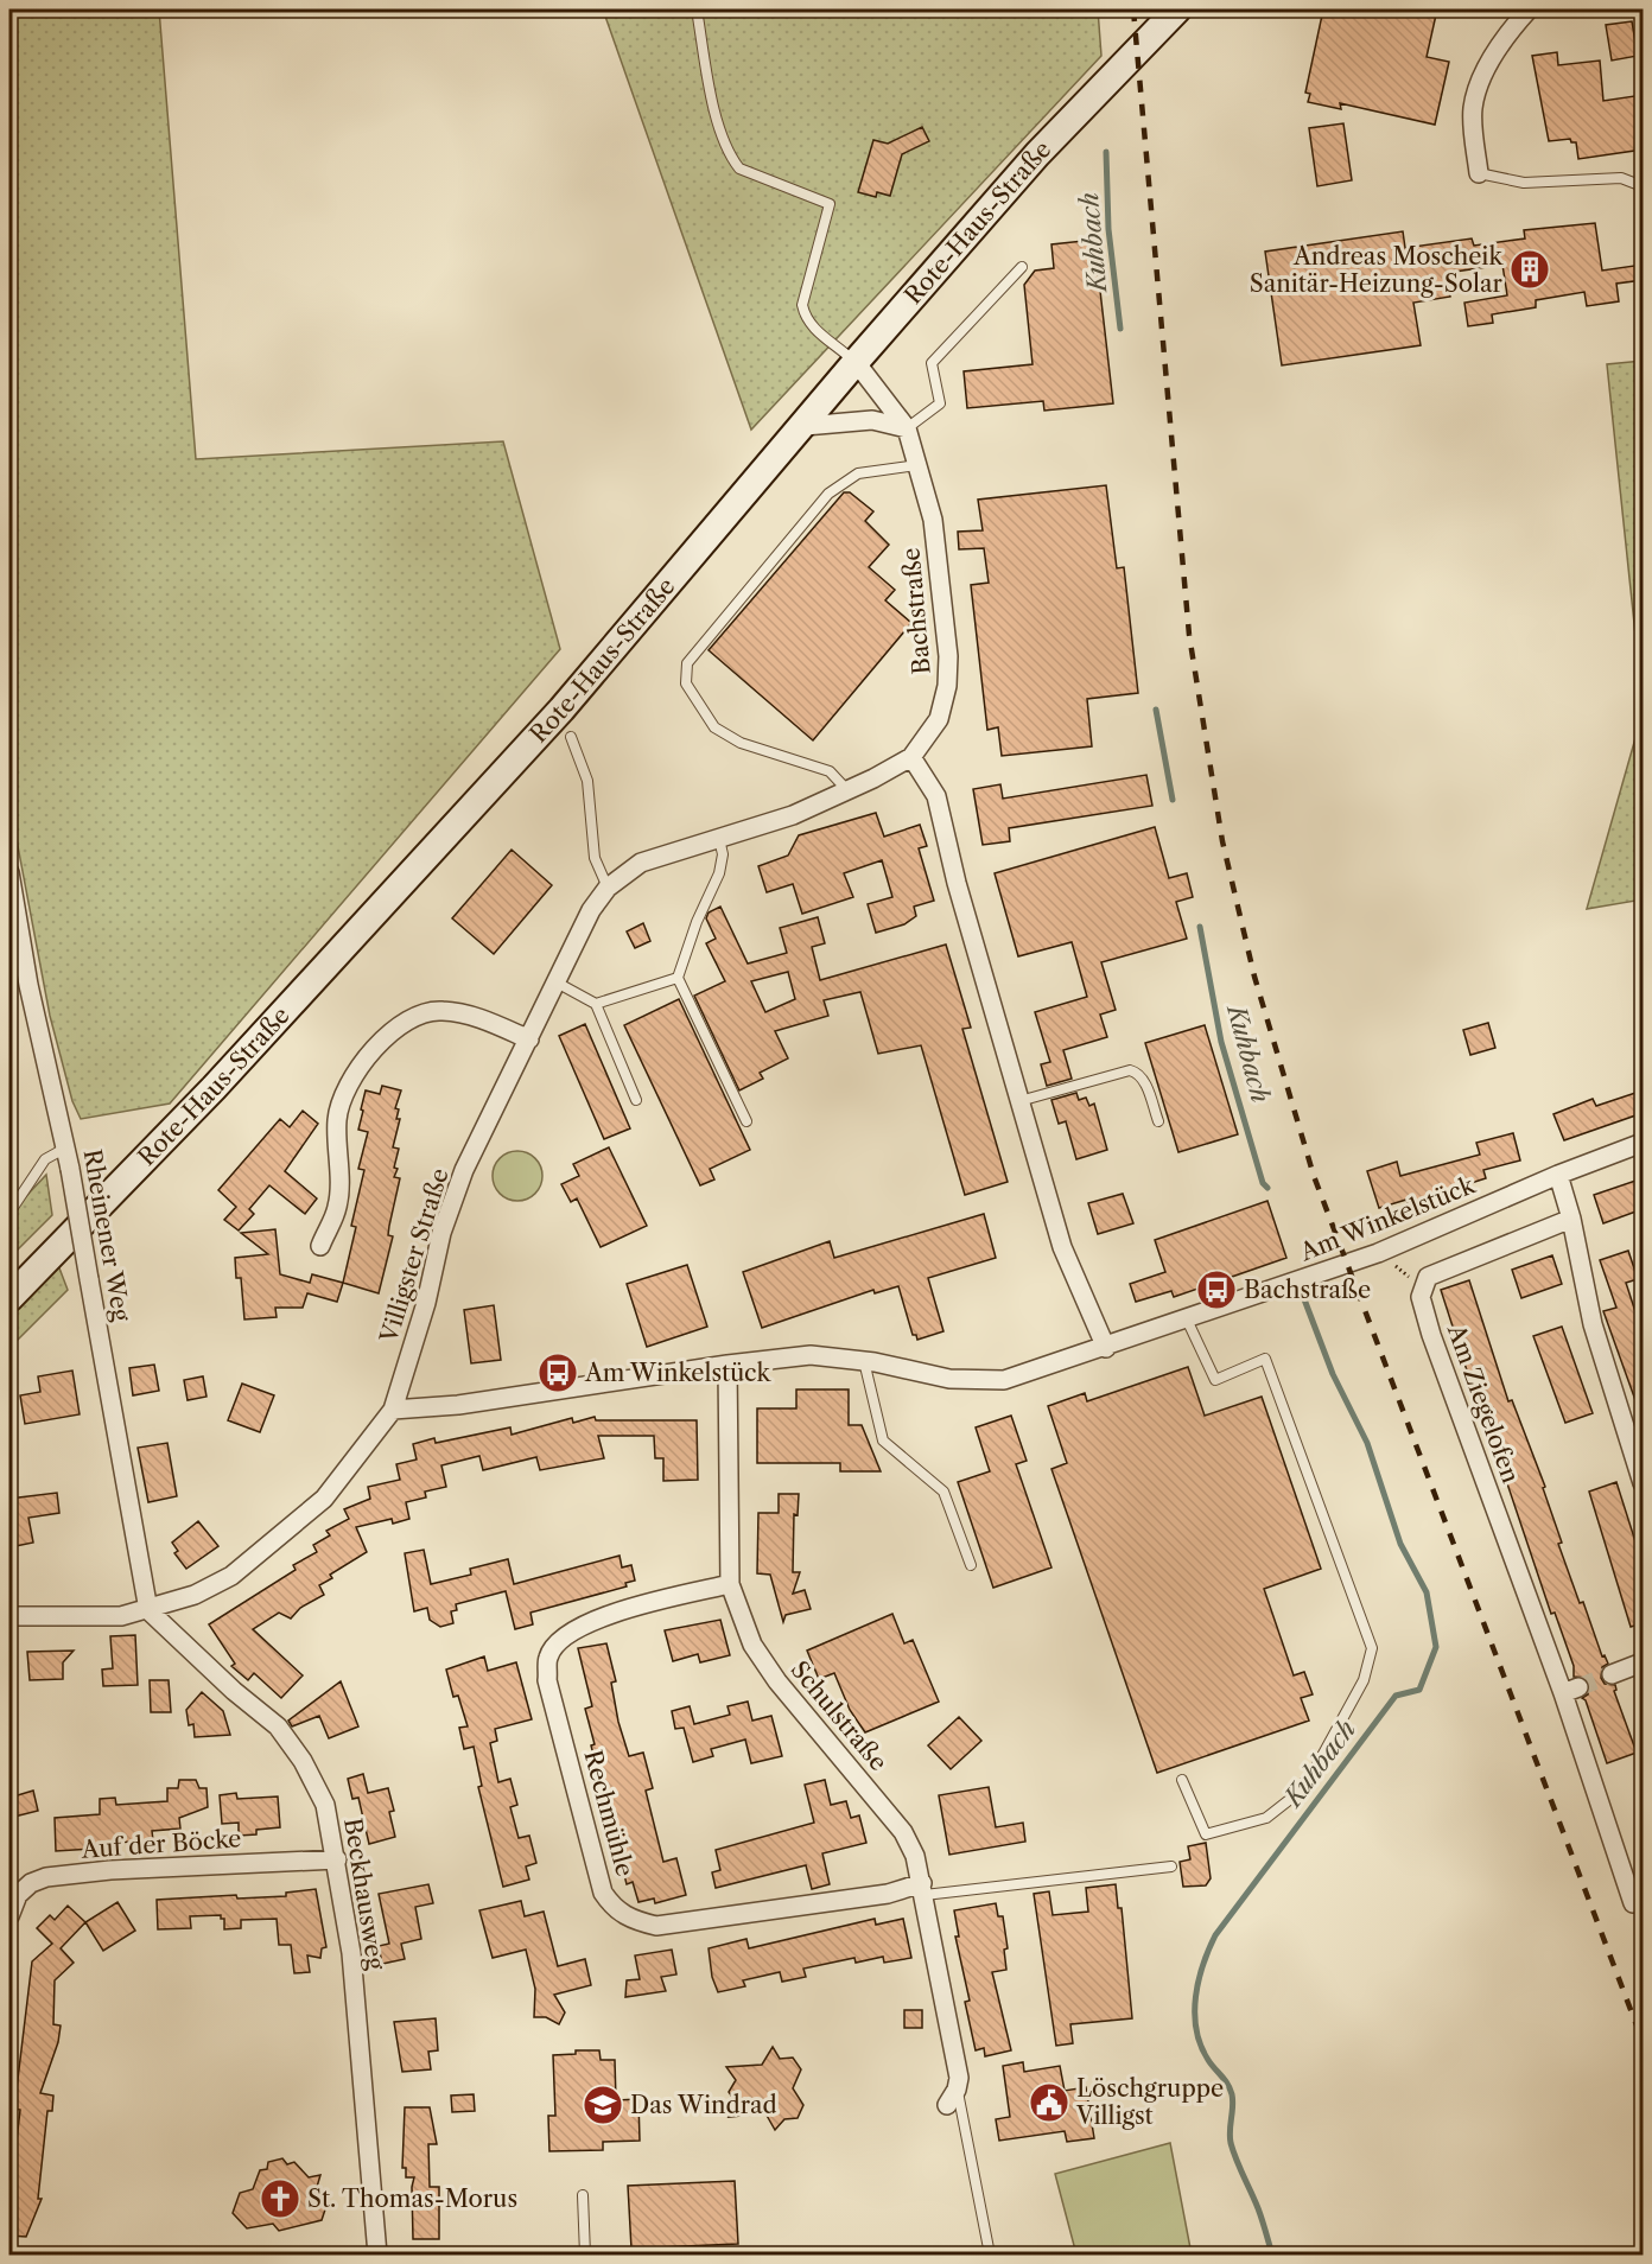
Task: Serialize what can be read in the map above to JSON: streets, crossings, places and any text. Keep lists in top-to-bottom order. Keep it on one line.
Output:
{"streets":{"main road":["Rote-Haus-Straße"],"street":["Bachstraße","Am Winkelstück","Rheinener Weg","Villigster Straße","Am Ziegelofen","Schulstraße","Rechmühle","Auf der Böcke","Beckhausweg"]},"crossings":[["Rote-Haus-Straße","Bachstraße"],["Bachstraße","Villigster Straße"],["Am Winkelstück","Villigster Straße"],["Am Winkelstück","Schulstraße"],["Rheinener Weg","Villigster Straße"],["Rheinener Weg","Beckhausweg"],["Villigster Straße","Beckhausweg"],["Schulstraße","Rechmühle"],["Auf der Böcke","Beckhausweg"]],"water":["Kuhbach"],"places":{"building":["Andreas Moscheik Sanitär-Heizung-Solar"],"bus stop":["Bachstraße","Am Winkelstück"],"public building":["Löschgruppe Villigst"],"school or university":["Das Windrad"],"church":["St. Thomas-Morus"]}}
